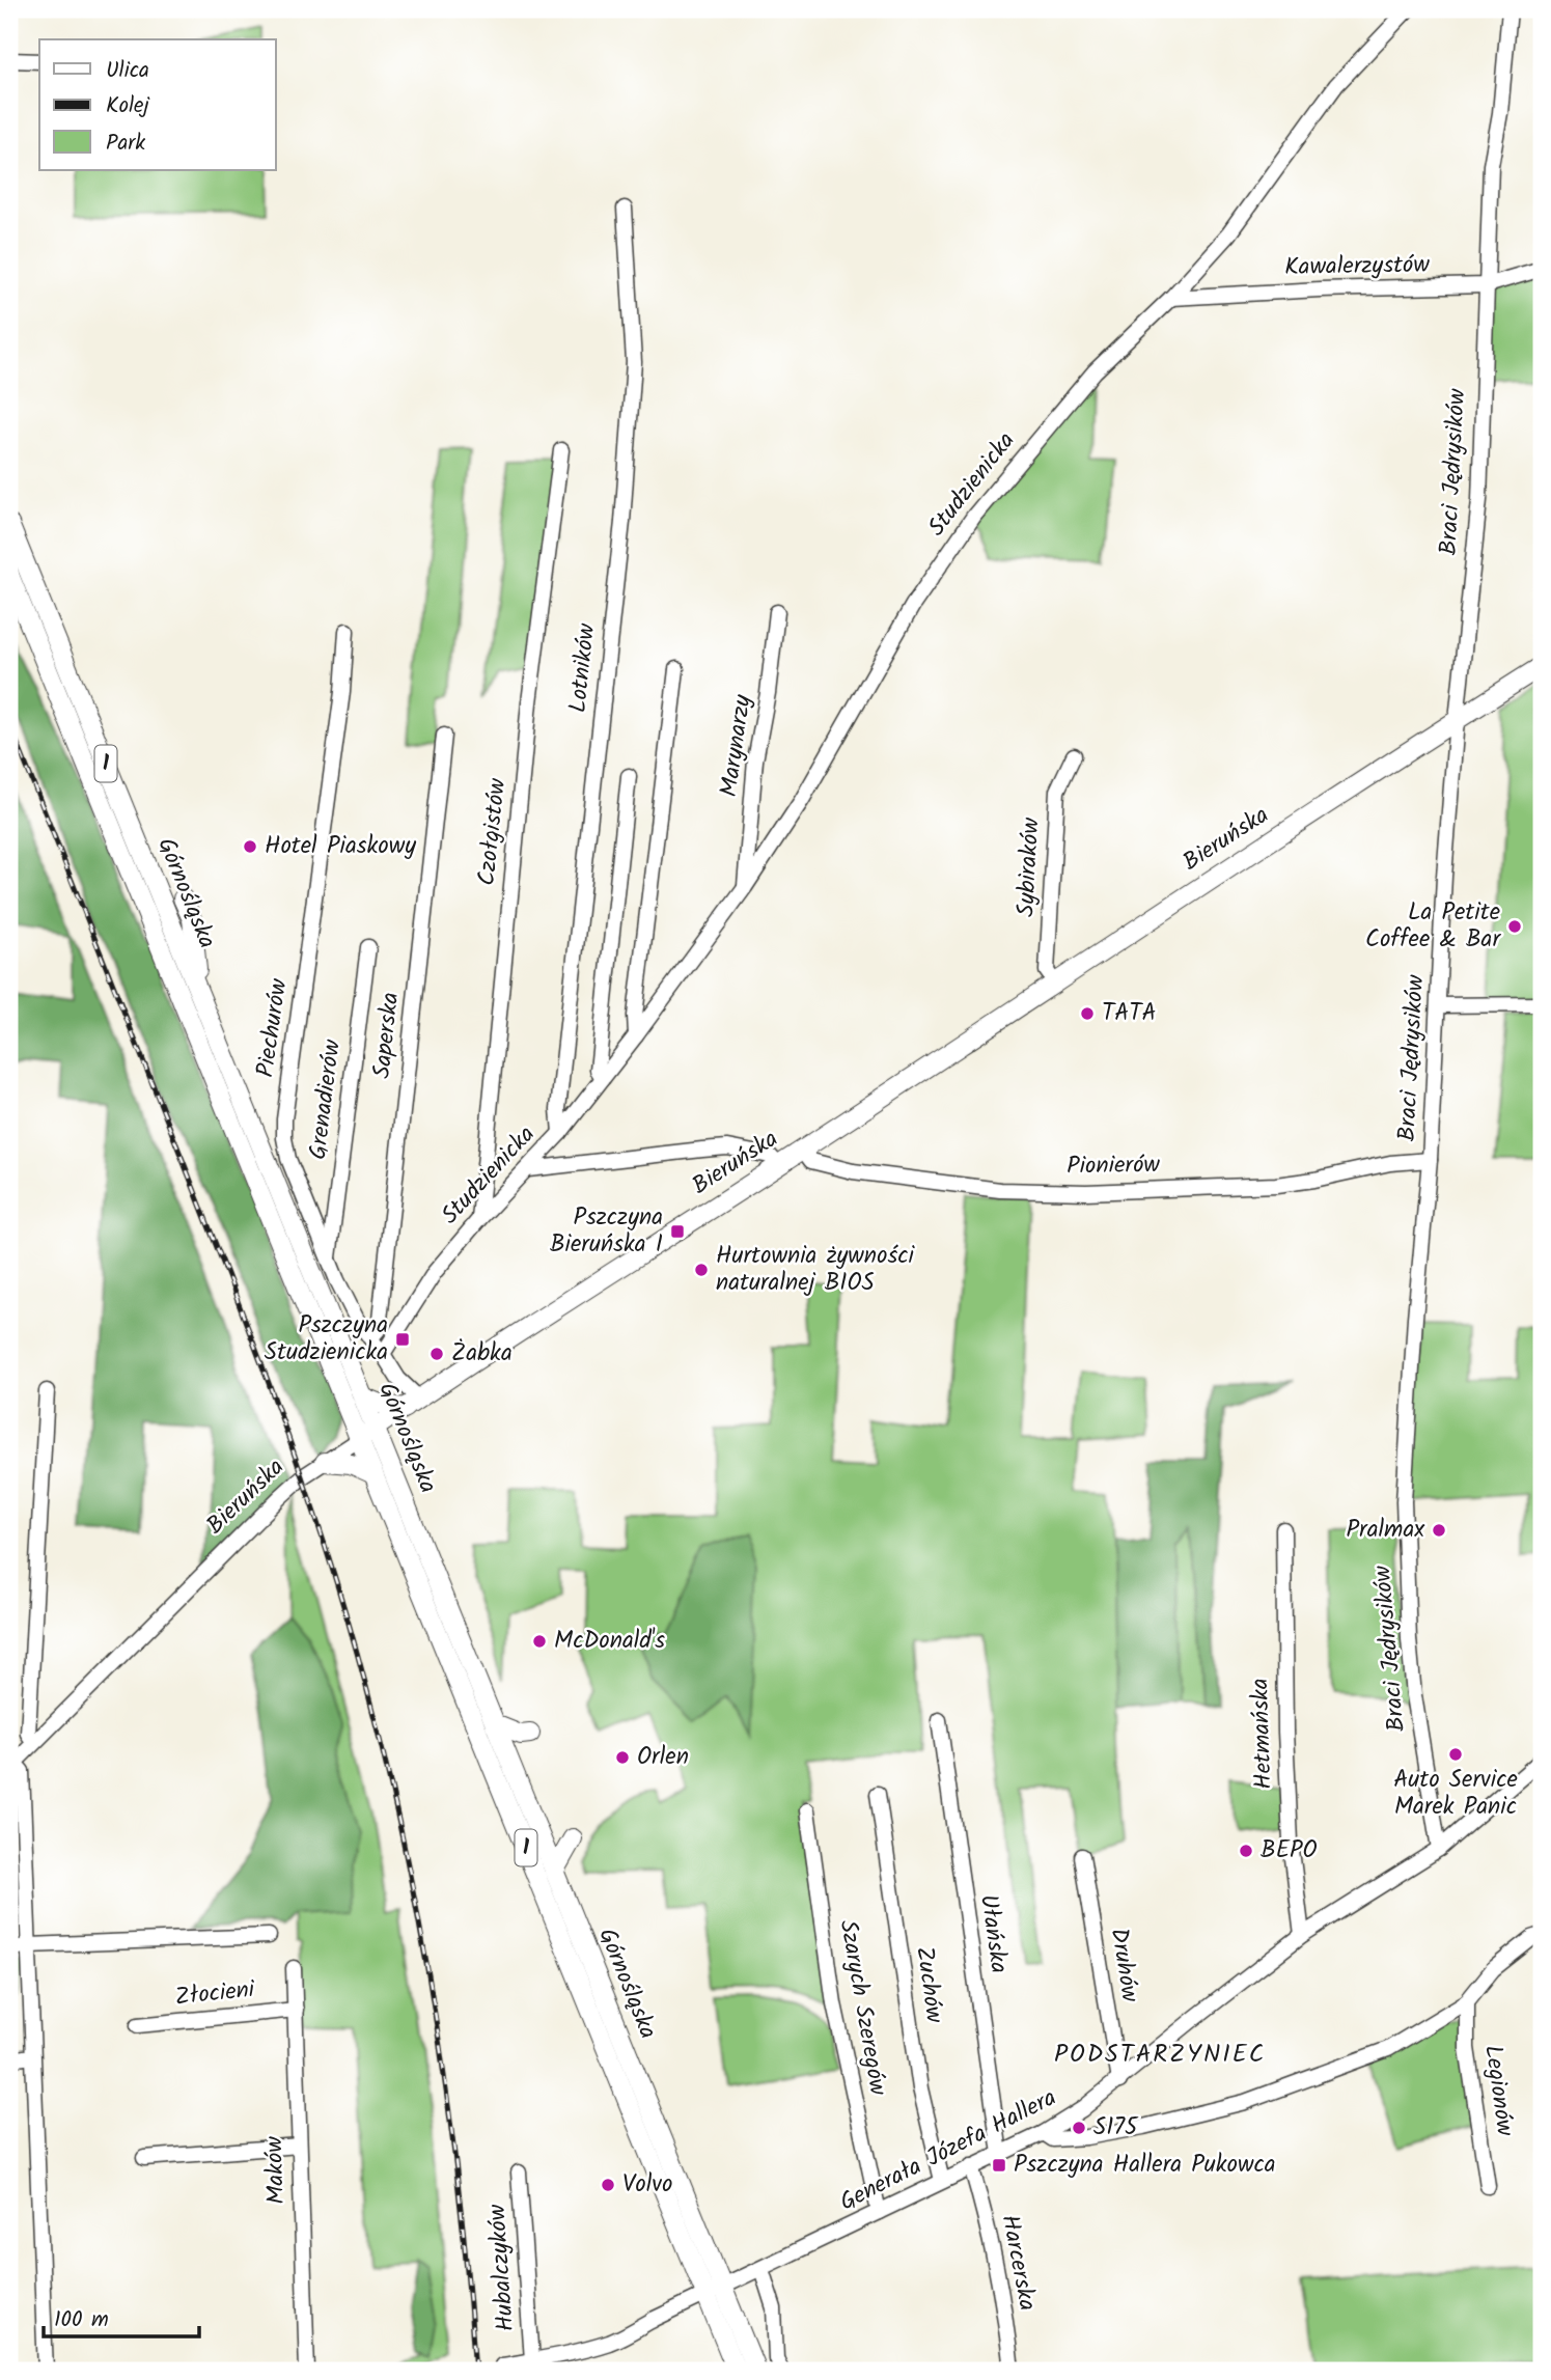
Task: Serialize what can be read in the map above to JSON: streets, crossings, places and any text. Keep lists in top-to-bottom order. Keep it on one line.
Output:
{"streets":{"main road":["1","Bieruńska","Górnośląska"],"street":["Kawalerzystów","Braci Jędrysików","Studzienicka","Lotników","Marynarzy","Czołgistów","Sybiraków","Piechurów","Saperska","Grenadierów","Pionierów","Hetmańska","Ułańska","Druhów","Zuchów","Złocieni","Szarych Szeregów","Legionów","Generała Józefa Hallera","Maków","Harcerska","Hubalczyków"]},"crossings":[["Kawalerzystów","Braci Jędrysików"],["Kawalerzystów","Studzienicka"],["Braci Jędrysików","Bieruńska"],["Braci Jędrysików","Pionierów"],["Braci Jędrysików","Generała Józefa Hallera"],["Studzienicka","Lotników"],["Studzienicka","Marynarzy"],["Studzienicka","Czołgistów"],["Studzienicka","Piechurów"],["Bieruńska","Sybiraków"],["Bieruńska","Górnośląska"],["Bieruńska","Piechurów"],["Bieruńska","Pionierów"],["Górnośląska","Generała Józefa Hallera"],["Piechurów","Saperska"],["Piechurów","Grenadierów"],["Hetmańska","Generała Józefa Hallera"],["Ułańska","Generała Józefa Hallera"],["Druhów","Generała Józefa Hallera"],["Zuchów","Generała Józefa Hallera"],["Złocieni","Maków"],["Szarych Szeregów","Generała Józefa Hallera"],["Generała Józefa Hallera","Harcerska"],["Generała Józefa Hallera","Hubalczyków"]],"districts":["PODSTARZYNIEC"],"places":{"other":["Hotel Piaskowy","La Petite Coffee & Bar","TATA","Hurtownia żywności naturalnej BIOS","Żabka","Pralmax","McDonald's","Auto Service Marek Panic","Orlen","BEPO","S175","Volvo"],"transit":["Pszczyna Bieruńska I","Pszczyna Studzienicka","Pszczyna Hallera Pukowca"]},"legend":["Ulica","Kolej","Park"],"scale_bar":"100 m"}
